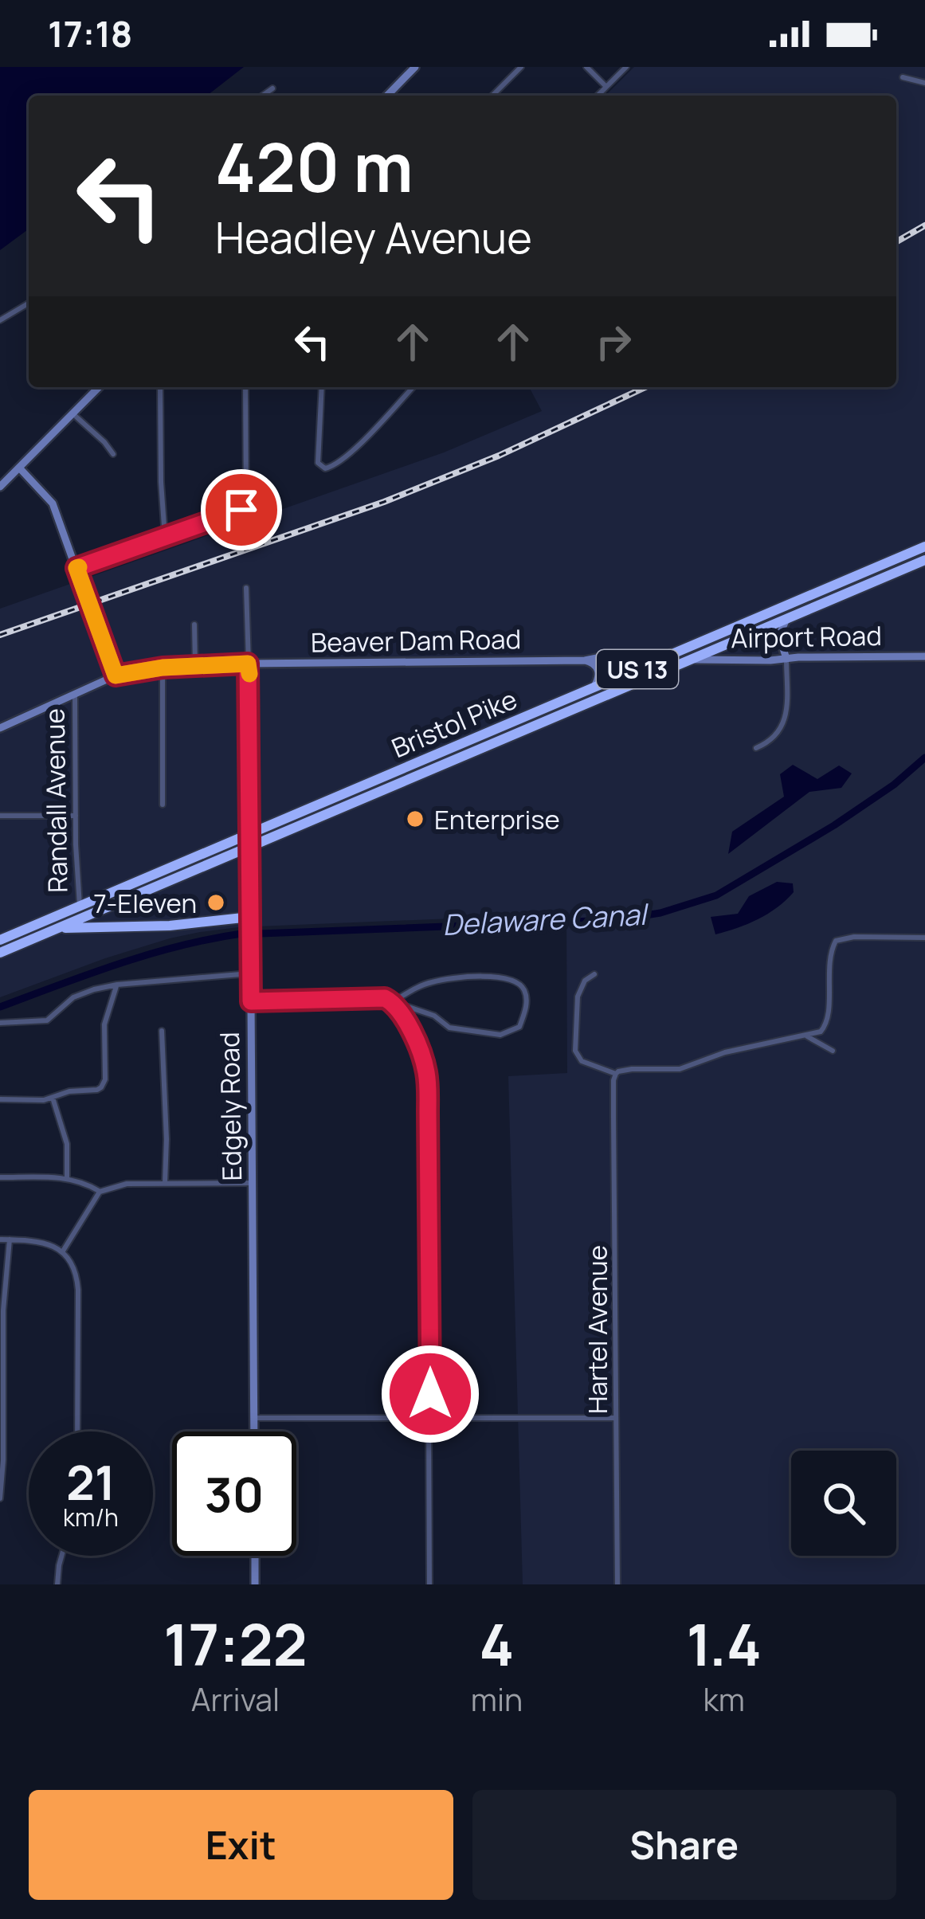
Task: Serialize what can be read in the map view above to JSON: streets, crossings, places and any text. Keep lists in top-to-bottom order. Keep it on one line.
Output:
{"streets":{"highway":["US 13","Bristol Pike"],"street":["Airport Road","Beaver Dam Road","Randall Avenue","Edgely Road","Hartel Avenue"]},"crossings":[["Airport Road","Bristol Pike"],["Beaver Dam Road","Bristol Pike"],["Beaver Dam Road","Randall Avenue"],["Beaver Dam Road","Edgely Road"],["Bristol Pike","Randall Avenue"],["Bristol Pike","Edgely Road"]],"water":["Delaware Canal"],"places":["Enterprise","7-Eleven"],"page":{"status":"17:18","turn":["420 m","Headley Avenue"],"speed":"21 km/h","limit":"30","eta":["17:22","Arrival","4","min","1.4","km"],"buttons":["Exit","Share"]}}
